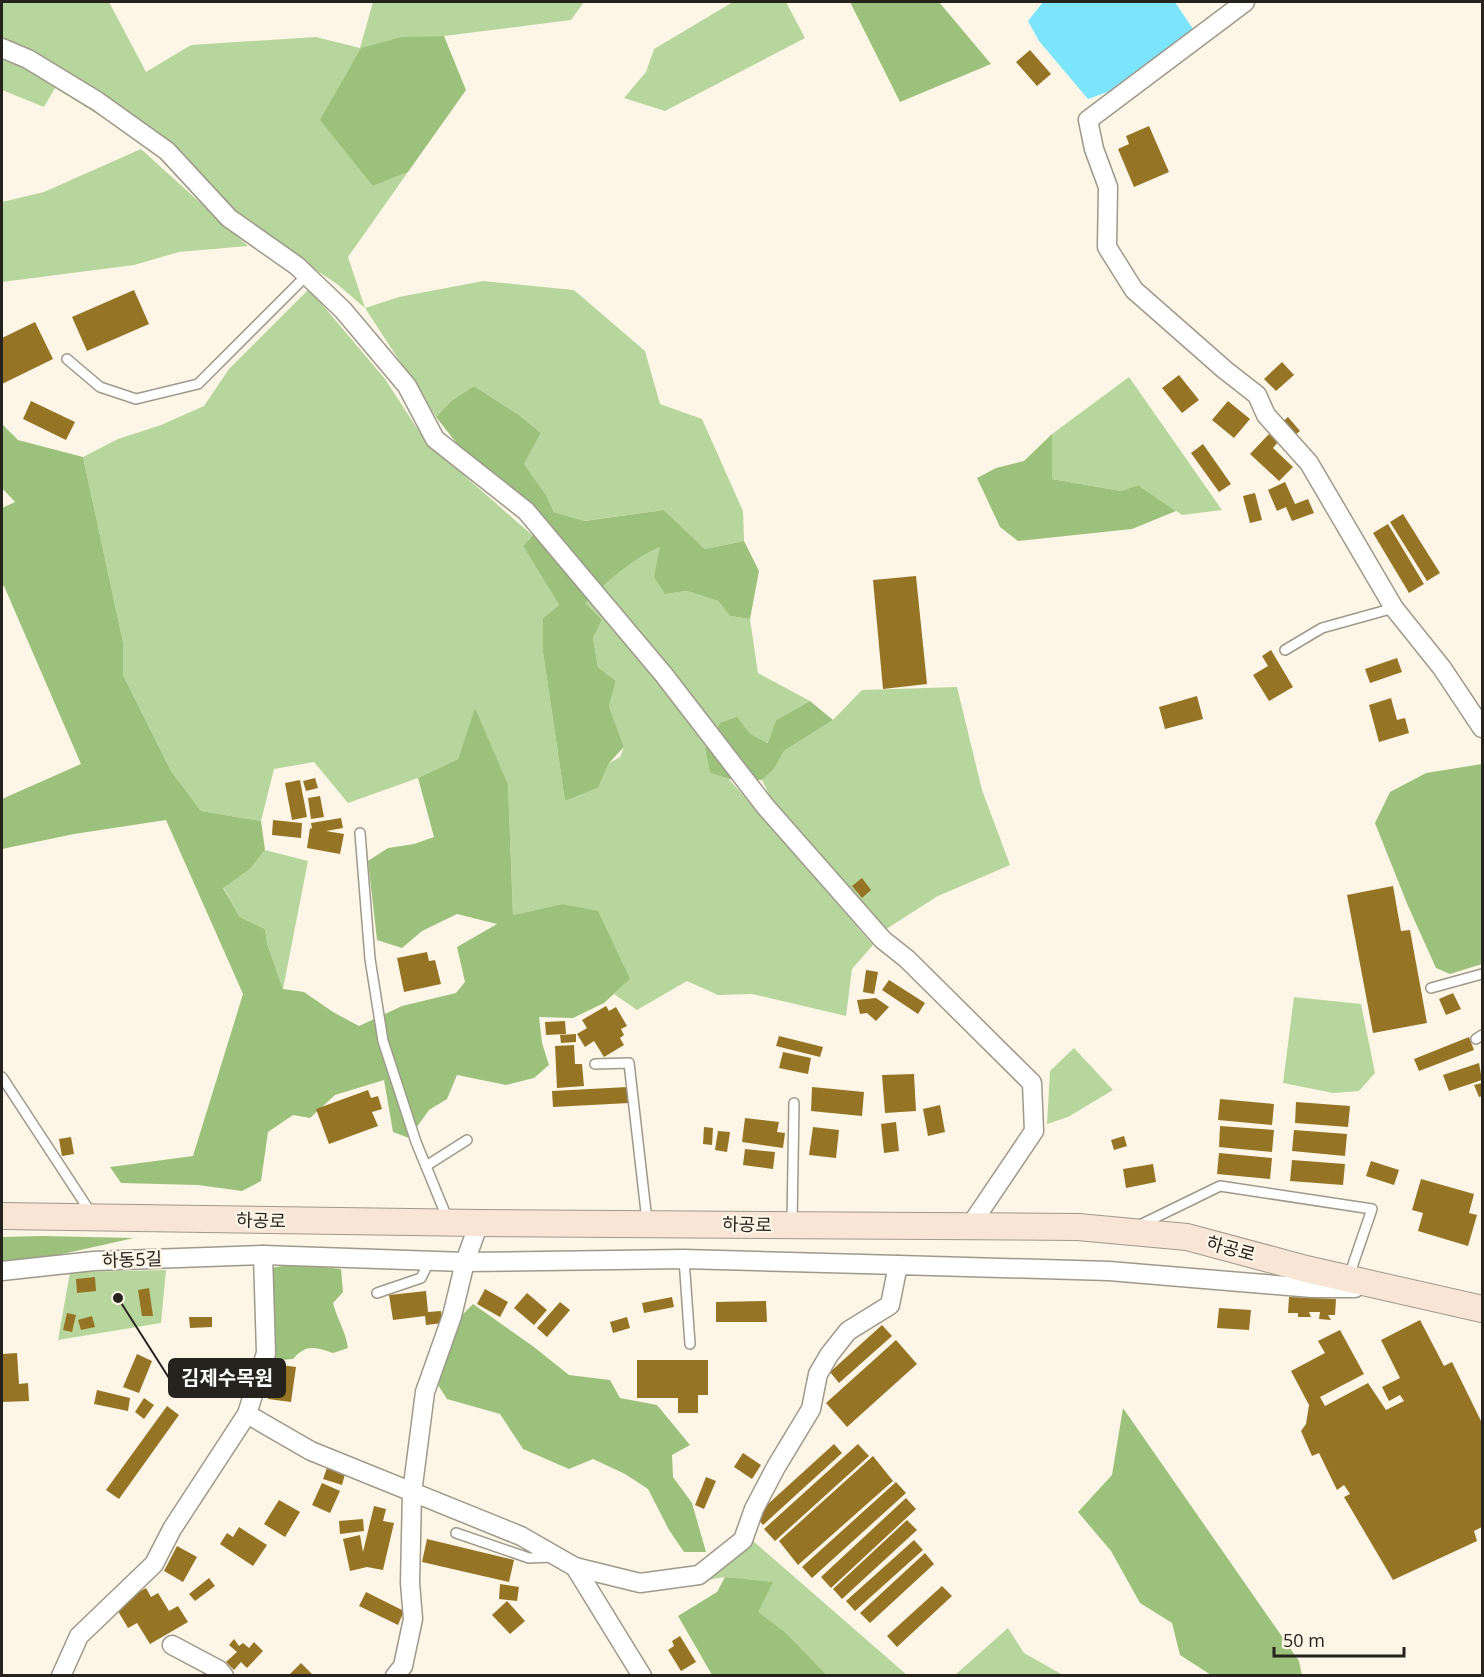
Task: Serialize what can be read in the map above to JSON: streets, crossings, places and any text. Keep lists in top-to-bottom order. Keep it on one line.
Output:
{"streets":{"main road":["하공로"],"street":["하동5길"]},"crossings":[["하공로","하동5길"]],"places":["김제수목원"],"scale_bar":"50 m"}
